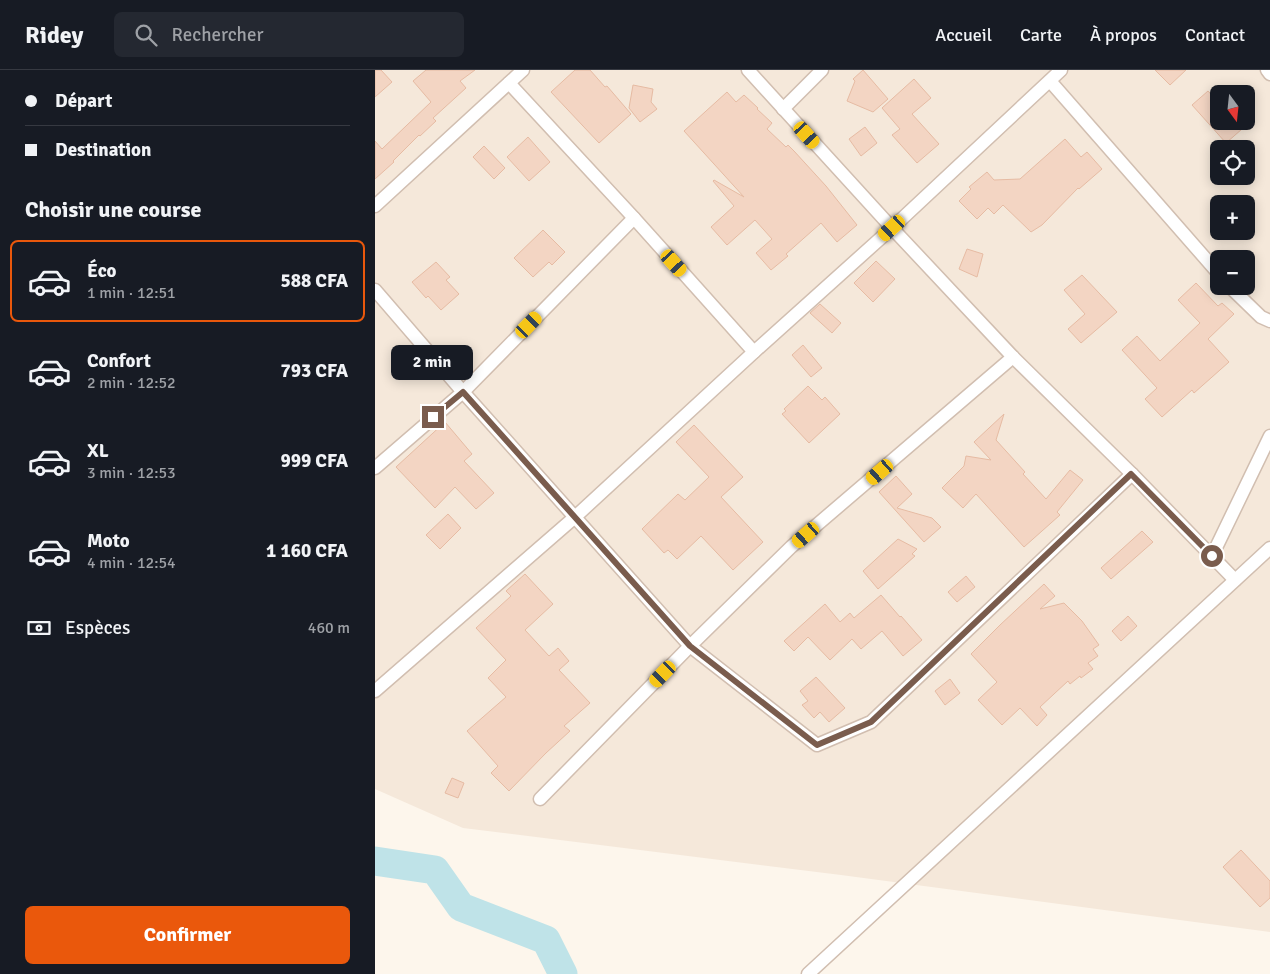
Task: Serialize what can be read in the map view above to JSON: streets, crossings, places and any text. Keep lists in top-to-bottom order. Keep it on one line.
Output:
{"north":"bottom","page":{"header":"Ridey","search":"Rechercher","nav":["Accueil","Carte","À propos","Contact"],"banner":["Départ","Destination"],"map_buttons":["+","−"],"heading":"Choisir une course","list":[{"name":"Éco","note":"1 min · 12:51","value":"588 CFA"},{"name":"Confort","note":"2 min · 12:52","value":"793 CFA"},{"name":"XL","note":"3 min · 12:53","value":"999 CFA"},{"name":"Moto","note":"4 min · 12:54","value":"1 160 CFA"}],"bubble":"2 min","pay":["Espèces","460 m"],"buttons":"Confirmer"}}
